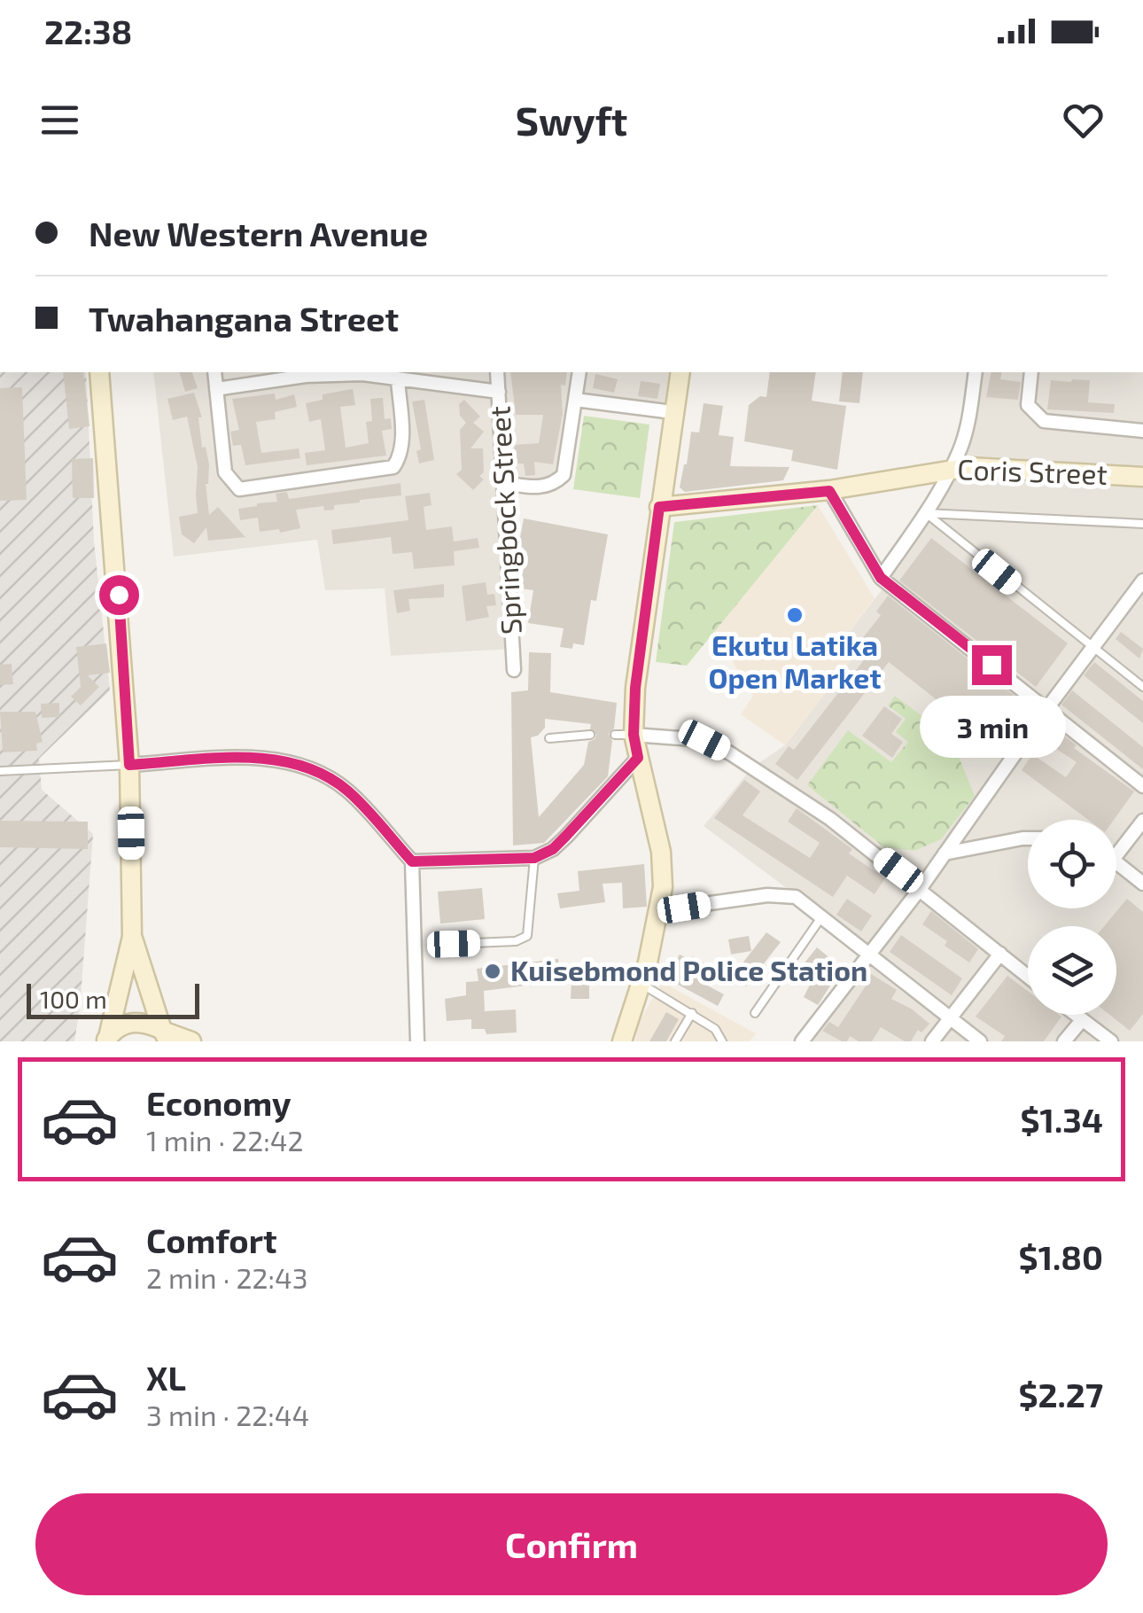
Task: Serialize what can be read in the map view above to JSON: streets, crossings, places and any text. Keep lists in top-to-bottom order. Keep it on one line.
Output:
{"streets":{"street":["Coris Street","Springbock Street"]},"places":["Ekutu Latika Open Market","Kuisebmond Police Station"],"scale_bar":"100 m","page":{"status":"22:38","header":"Swyft","banner":["New Western Avenue","Twahangana Street"],"bubble":"3 min","scale":"100 m","list":[{"name":"Economy","note":"1 min · 22:42","value":"$1.34"},{"name":"Comfort","note":"2 min · 22:43","value":"$1.80"},{"name":"XL","note":"3 min · 22:44","value":"$2.27"}],"buttons":"Confirm"}}
